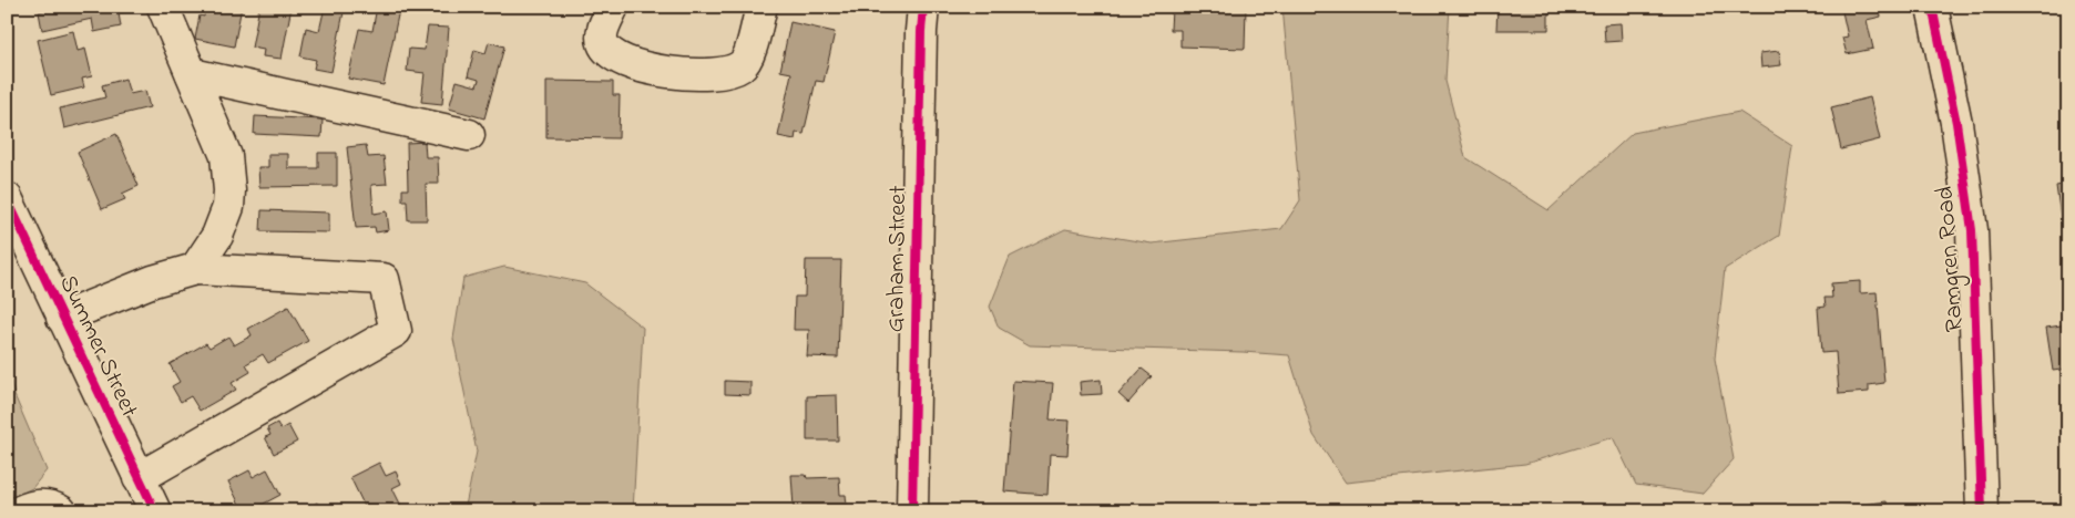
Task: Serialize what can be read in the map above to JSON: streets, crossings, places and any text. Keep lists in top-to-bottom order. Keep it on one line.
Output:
{"streets":{"street":["Graham Street","Ramgren Road","Summer Street"]}}
